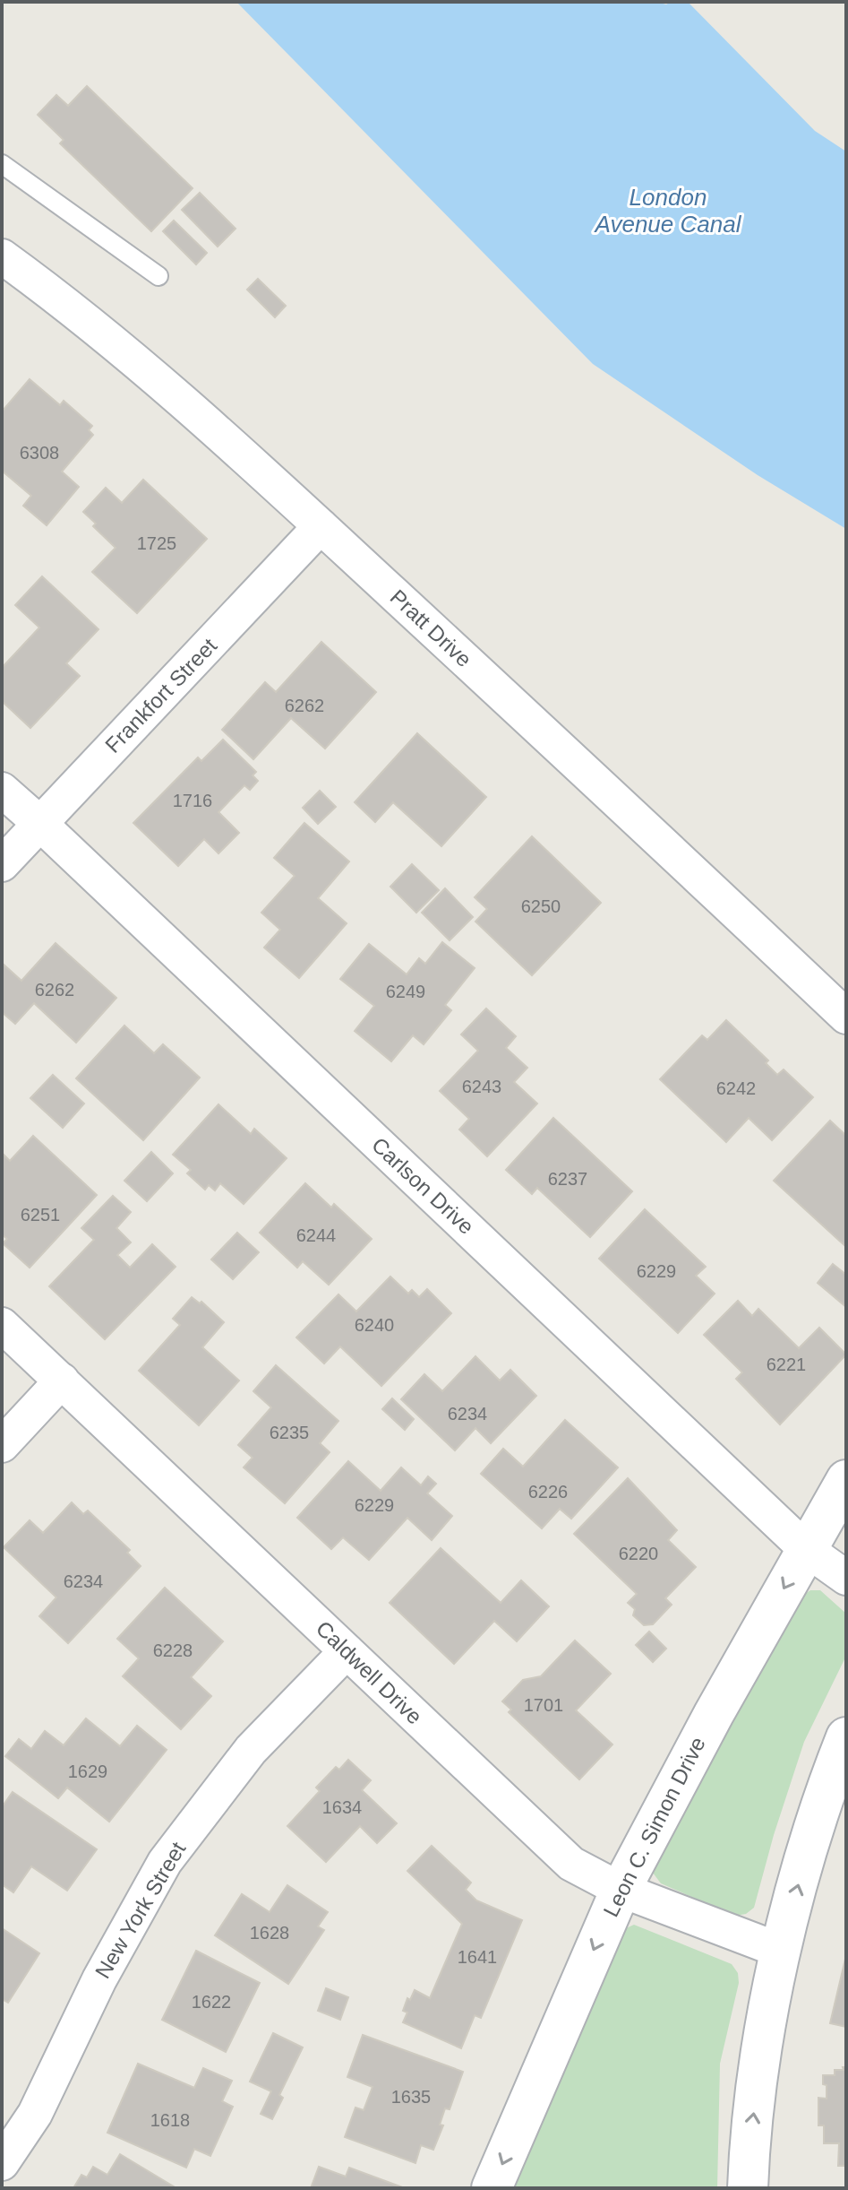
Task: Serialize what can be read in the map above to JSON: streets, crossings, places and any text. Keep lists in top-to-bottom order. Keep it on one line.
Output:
{"streets":{"main road":["Leon C. Simon Drive"],"street":["Pratt Drive","Frankfort Street","Carlson Drive","Caldwell Drive","New York Street"]},"crossings":[["Pratt Drive","Frankfort Street"],["Frankfort Street","Carlson Drive"],["Carlson Drive","Leon C. Simon Drive"],["Caldwell Drive","Leon C. Simon Drive"],["Caldwell Drive","New York Street"]],"water":["London Avenue Canal"],"house_numbers":["6308","1725","6262","1716","6250","6262","6249","6243","6242","6237","6251","6244","6229","6240","6221","6234","6235","6226","6229","6220","6234","6228","1701","1629","1634","1628","1641","1622","1635","1618"]}
